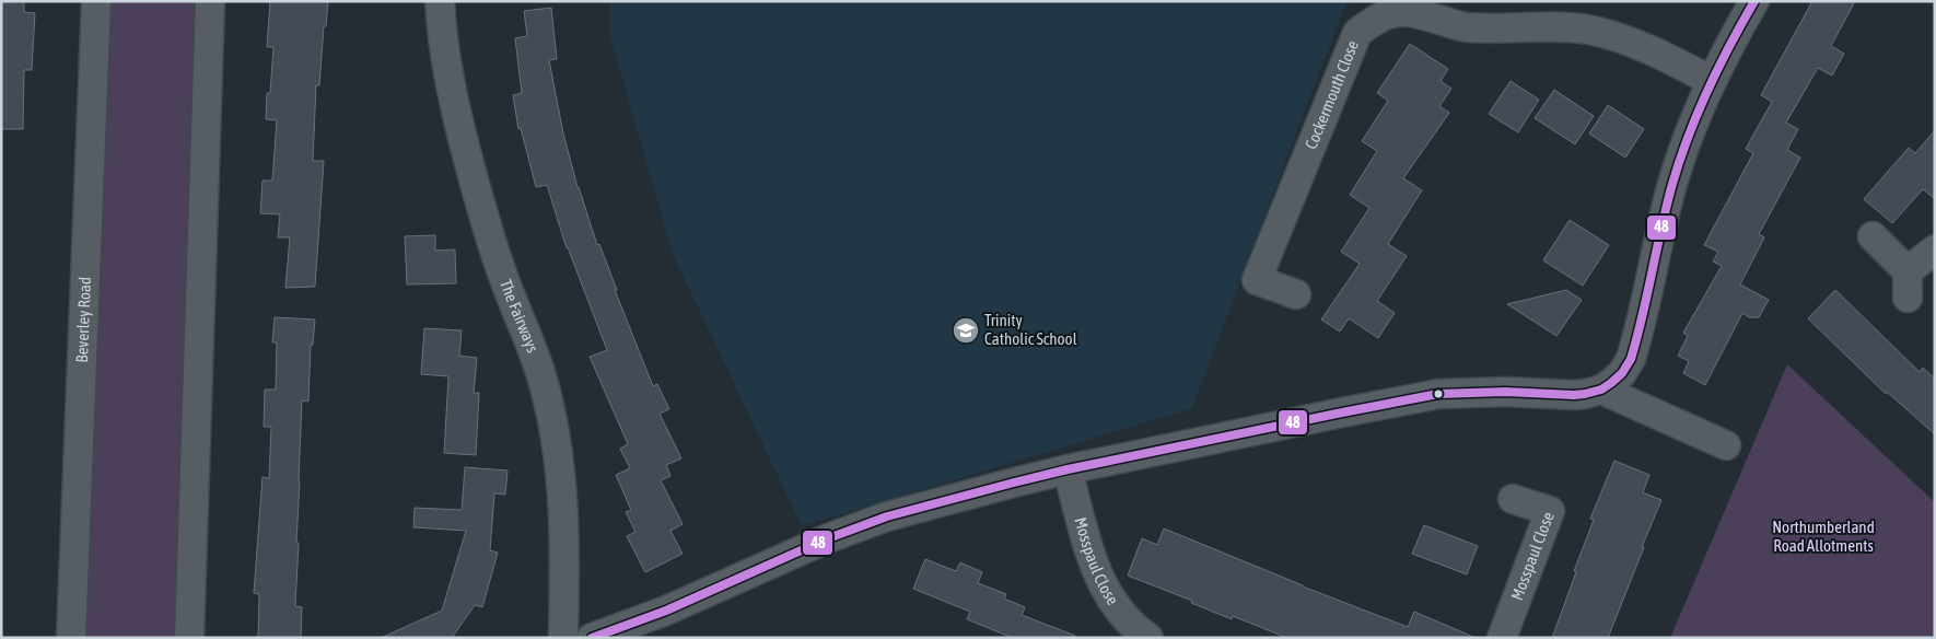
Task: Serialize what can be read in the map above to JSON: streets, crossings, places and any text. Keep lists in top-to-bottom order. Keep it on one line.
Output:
{"streets":{"street":["Cockermouth Close","The Fairways","Beverley Road","Mosspaul Close"]},"parks":["Northumberland Road Allotments"],"places":{"school or university":["Trinity Catholic School"]},"lines":["transit line 48"]}
